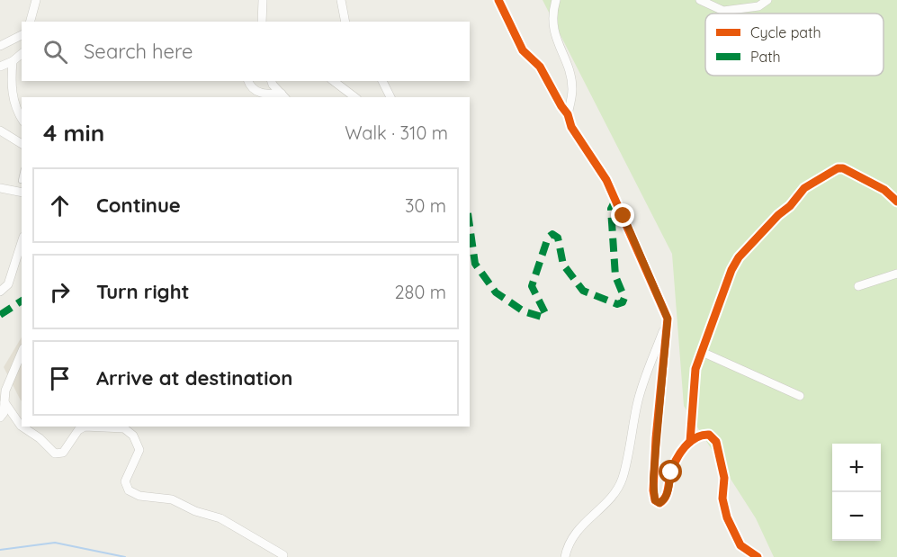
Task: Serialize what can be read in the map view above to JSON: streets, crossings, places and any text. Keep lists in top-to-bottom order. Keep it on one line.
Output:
{"legend":["Cycle path","Path"],"page":{"search":"Search here","heading":["4 min","Walk · 310 m"],"list":[["Continue","30 m"],["Turn right","280 m"],"Arrive at destination"],"map_buttons":["+","−"]}}
